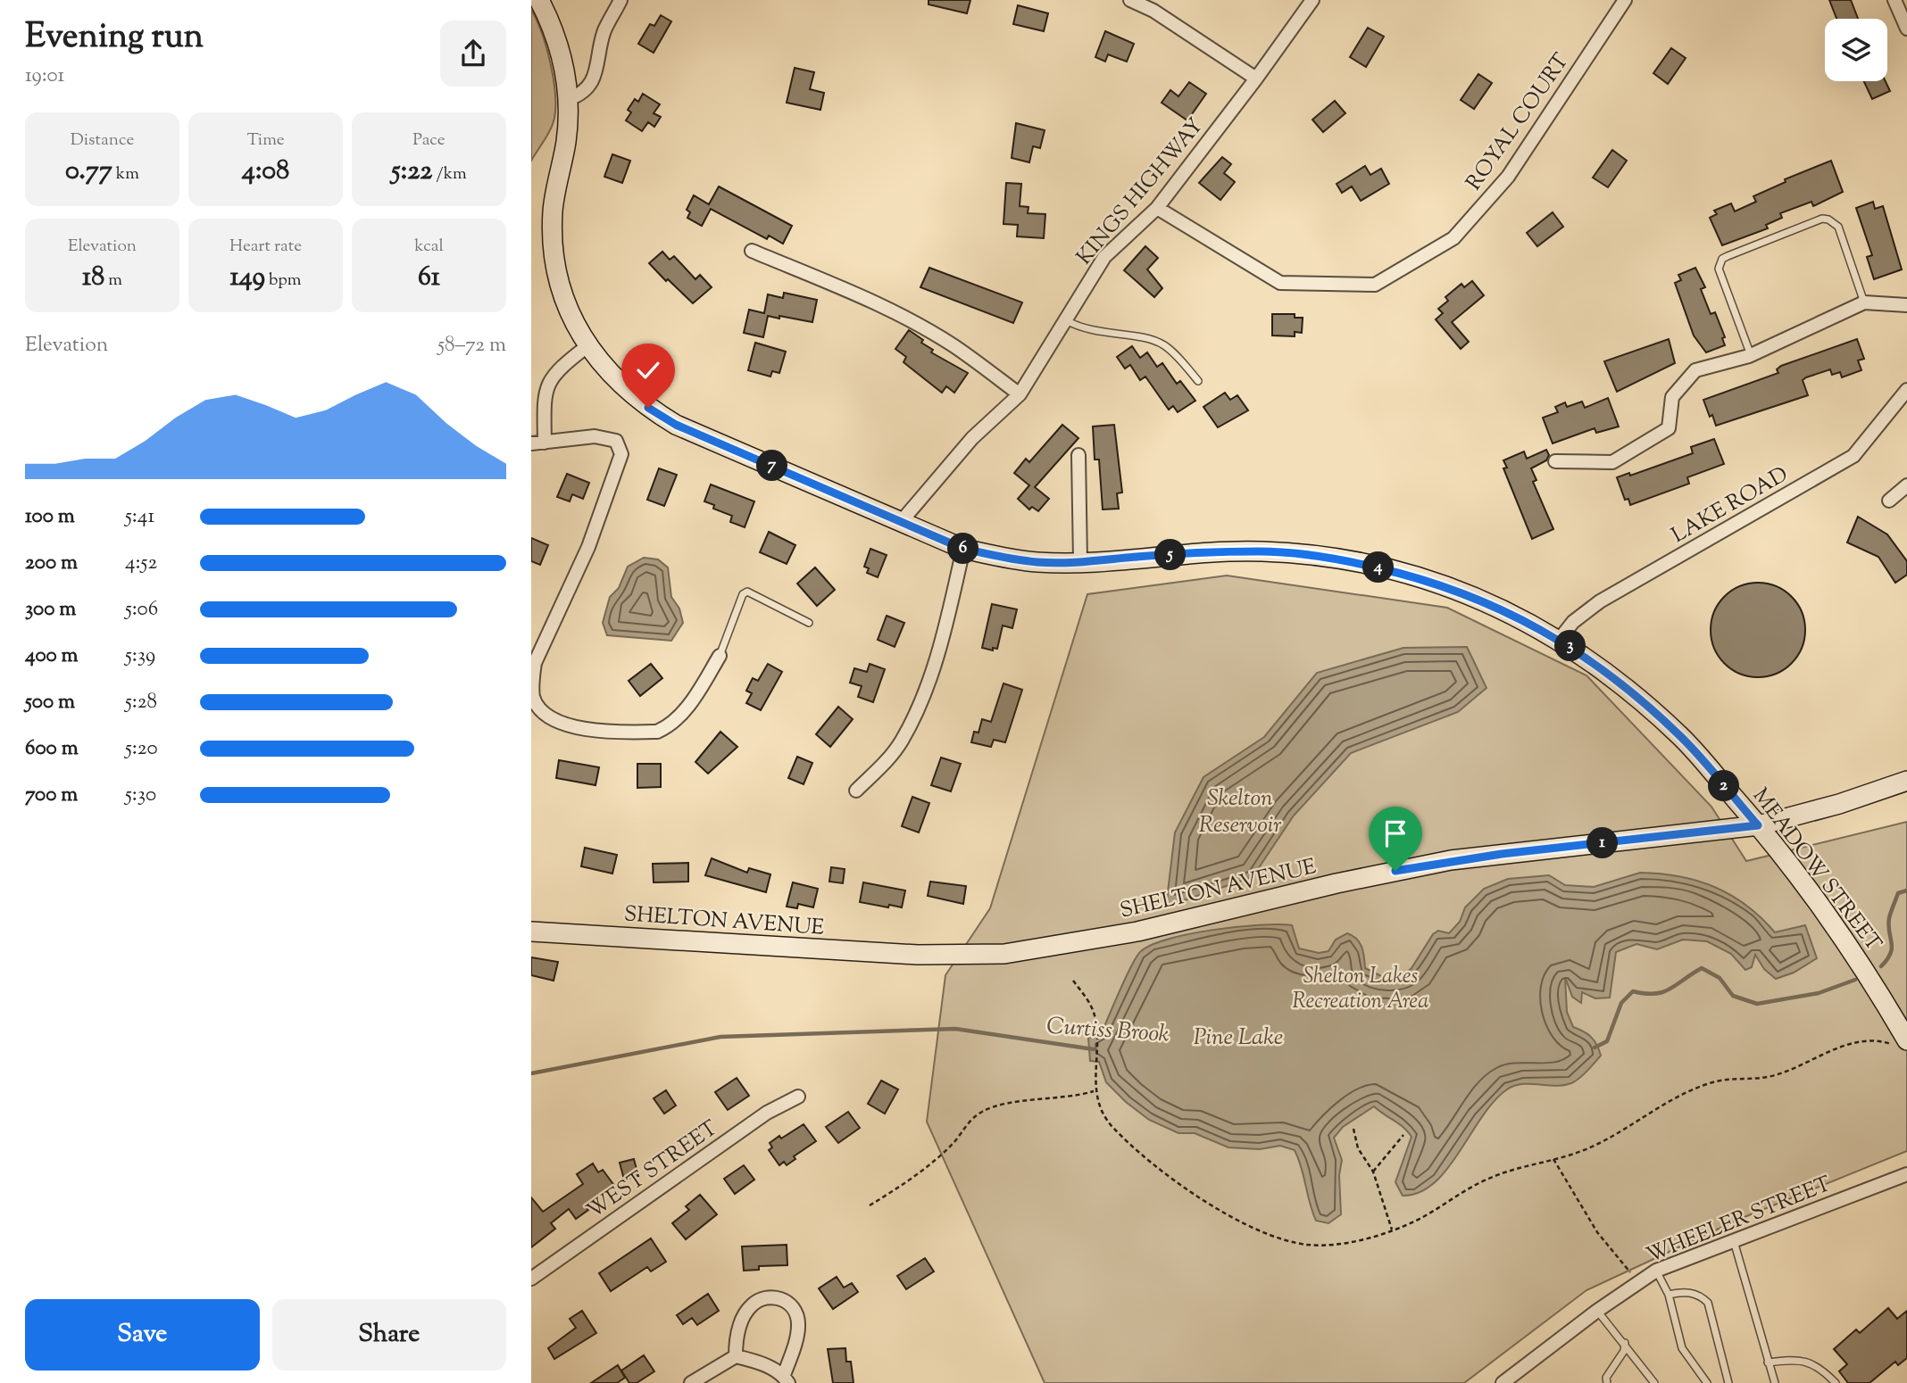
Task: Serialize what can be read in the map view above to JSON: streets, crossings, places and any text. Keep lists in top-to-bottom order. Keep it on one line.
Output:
{"streets":{"street":["ROYAL COURT","KINGS HIGHWAY","LAKE ROAD","MEADOW STREET","SHELTON AVENUE","WEST STREET","WHEELER STREET"]},"crossings":[["ROYAL COURT","KINGS HIGHWAY"],["KINGS HIGHWAY","MEADOW STREET"],["LAKE ROAD","MEADOW STREET"],["MEADOW STREET","SHELTON AVENUE"]],"water":["Skelton Reservoir","Curtiss Brook","Pine Lake"],"parks":["Shelton Lakes Recreation Area"],"page":{"heading":["Evening run","19:01"],"stats":[["Distance","0.77 km"],["Time","4:08"],["Pace","5:22 /km"],["Elevation","18 m"],["Heart rate","149 bpm"],["kcal","61"]],"chart":["Elevation","58–72 m"],"pins":["7","6","5","4","3","2","1"],"list":[{"name":"100 m","note":"5:41"},{"name":"200 m","note":"4:52"},{"name":"300 m","note":"5:06"},{"name":"400 m","note":"5:39"},{"name":"500 m","note":"5:28"},{"name":"600 m","note":"5:20"},{"name":"700 m","note":"5:30"}],"buttons":["Save","Share"]}}
